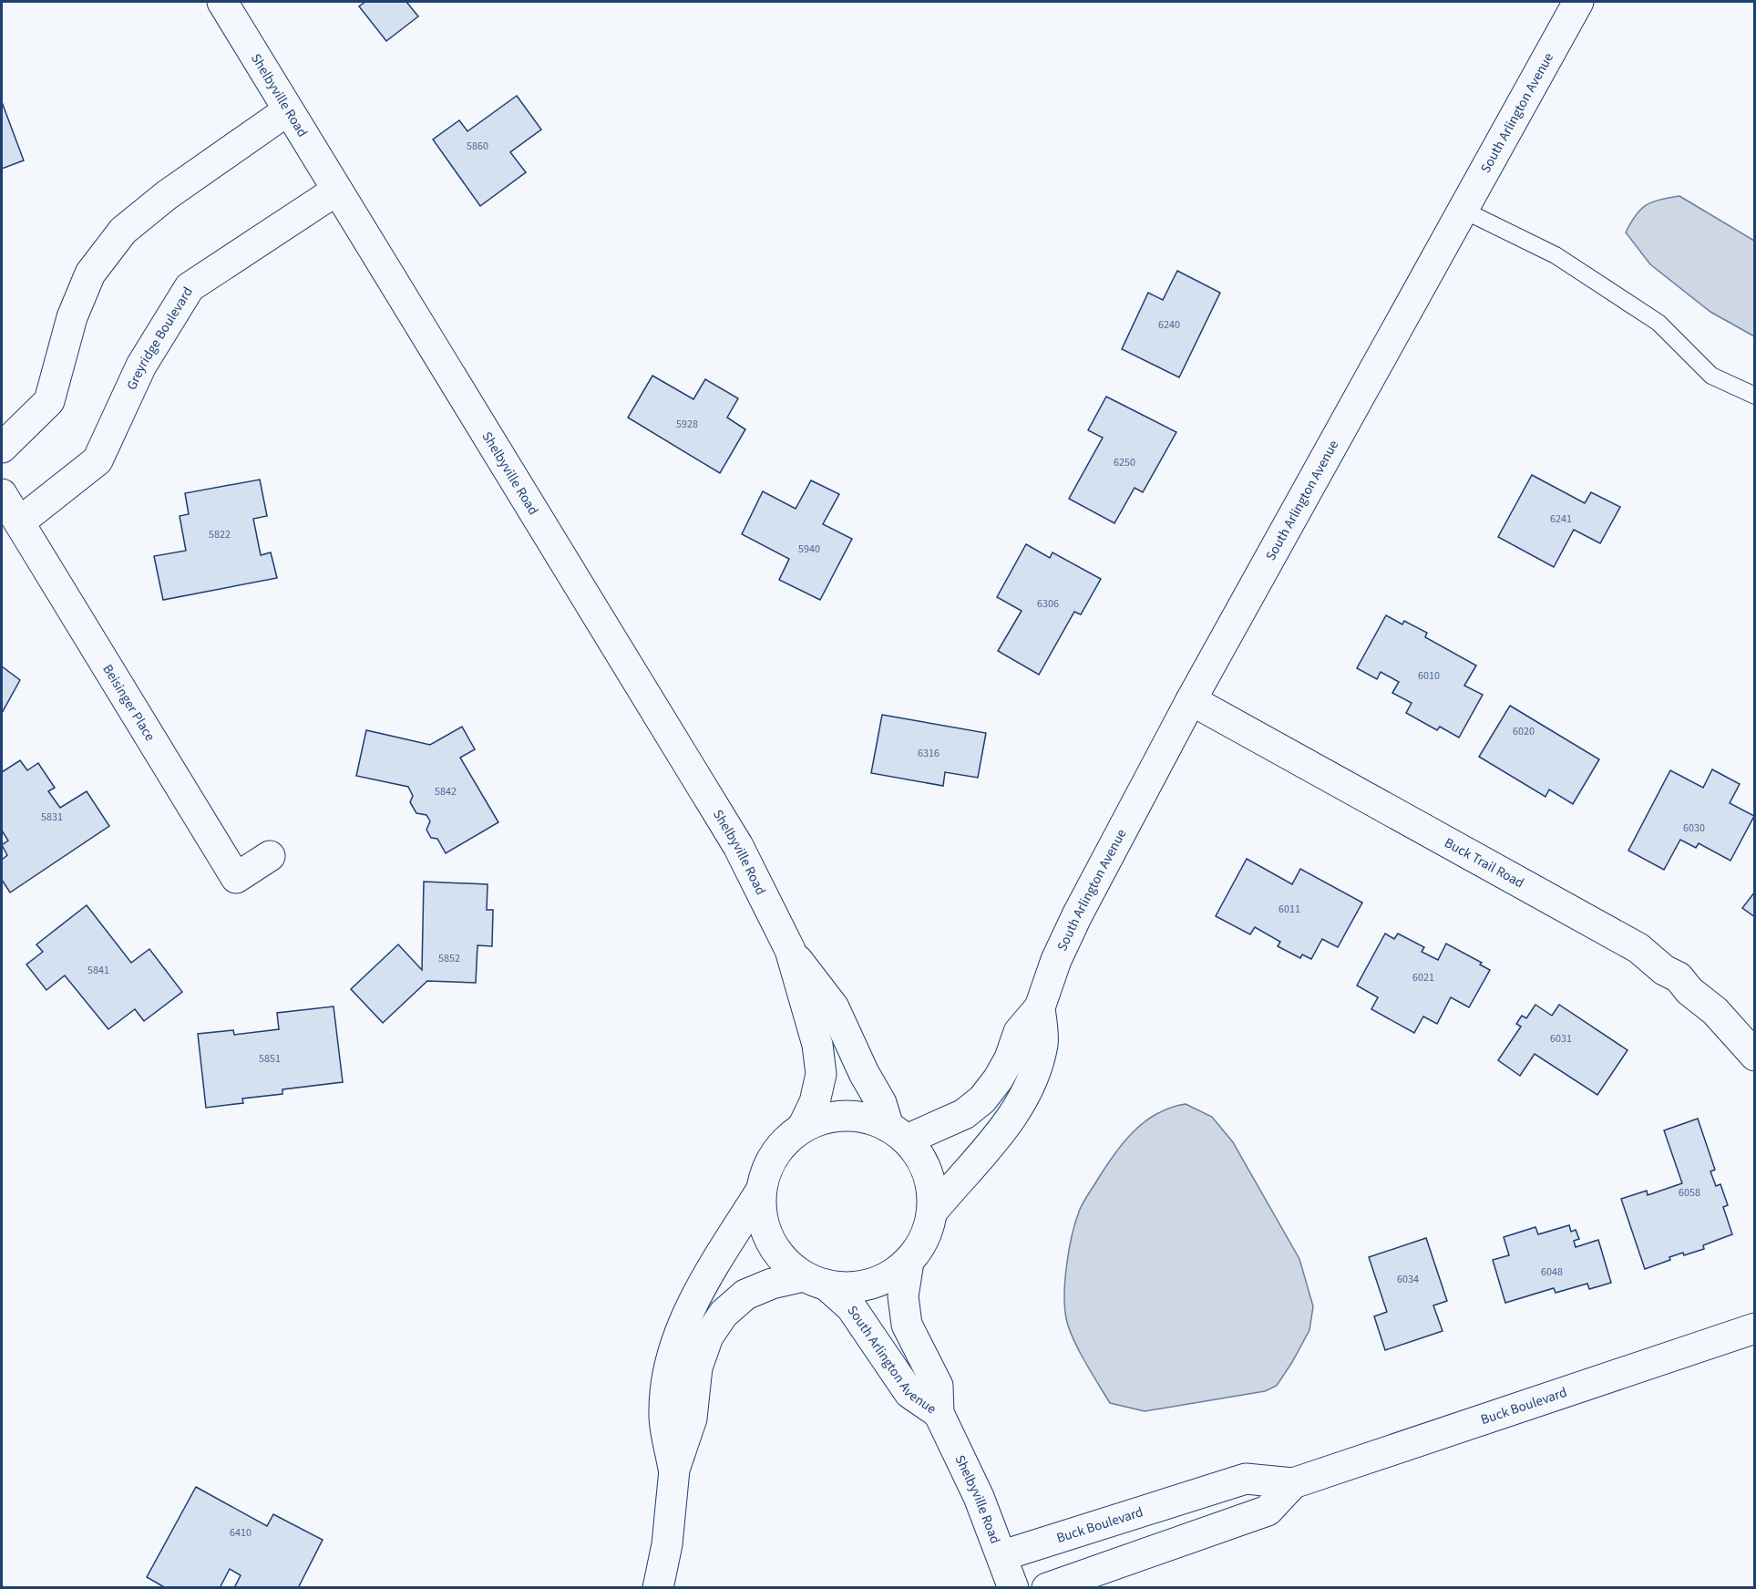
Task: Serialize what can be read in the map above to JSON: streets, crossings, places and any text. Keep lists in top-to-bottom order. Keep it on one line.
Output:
{"streets":{"main road":["Shelbyville Road","South Arlington Avenue","Greyridge Boulevard","Beisinger Place","Buck Trail Road","Buck Boulevard"]},"crossings":[["Shelbyville Road","South Arlington Avenue"],["Shelbyville Road","Greyridge Boulevard"],["Shelbyville Road","Buck Boulevard"],["South Arlington Avenue","Buck Trail Road"],["Greyridge Boulevard","Beisinger Place"]],"house_numbers":["5860","6240","5928","6250","6241","5822","5940","6306","6010","6020","6316","5842","5831","6030","6011","5852","5841","6021","6031","5851","6058","6048","6034","6410"]}
